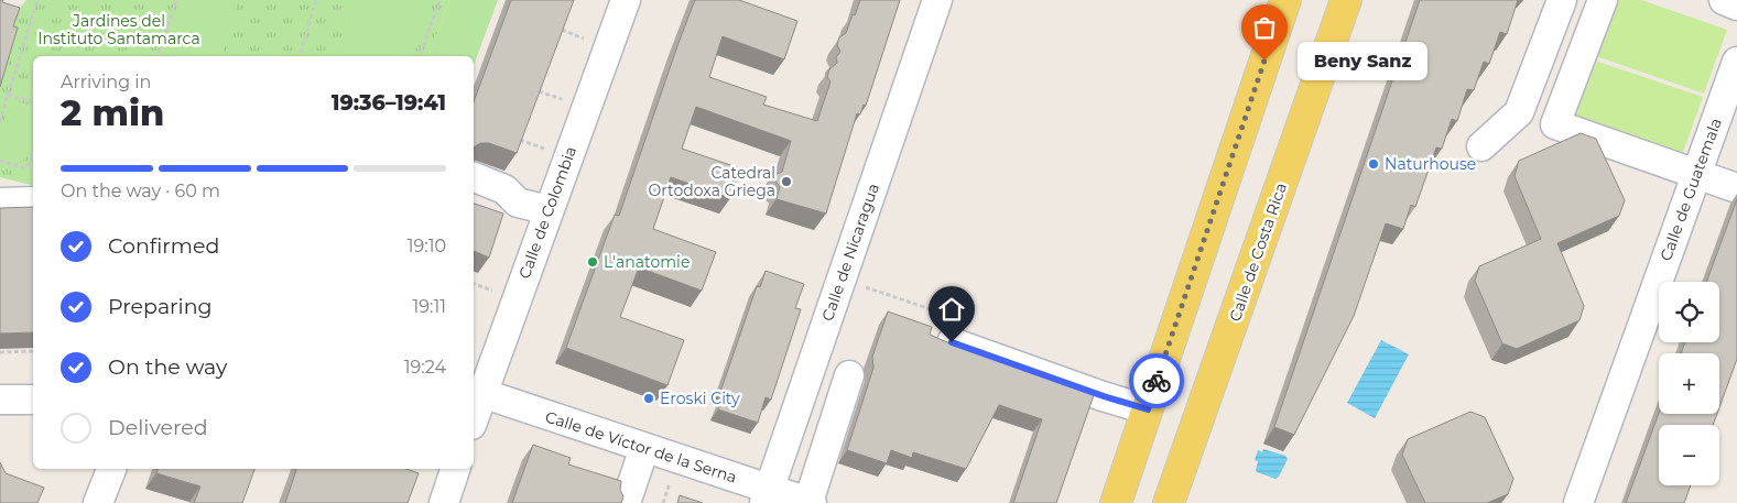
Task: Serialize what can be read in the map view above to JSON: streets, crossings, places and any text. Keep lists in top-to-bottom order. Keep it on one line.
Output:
{"streets":{"main road":["Calle de Costa Rica"],"street":["Calle de Guatemala","Calle de Colombia","Calle de Nicaragua","Calle de Víctor de la Serna"]},"crossings":[["Calle de Colombia","Calle de Víctor de la Serna"],["Calle de Nicaragua","Calle de Víctor de la Serna"]],"parks":["Jardines del Instituto Santamarca"],"places":["Beny Sanz","Naturhouse","Catedral Ortodoxa Griega","L'anatomie","Eroski City"],"page":{"bubble":"Beny Sanz","heading":["2 min","Arriving in","19:36–19:41"],"bar":"On the way · 60 m","list":[["Confirmed","19:10"],["Preparing","19:11"],["On the way","19:24"],"Delivered"],"map_buttons":["+","−"]}}
